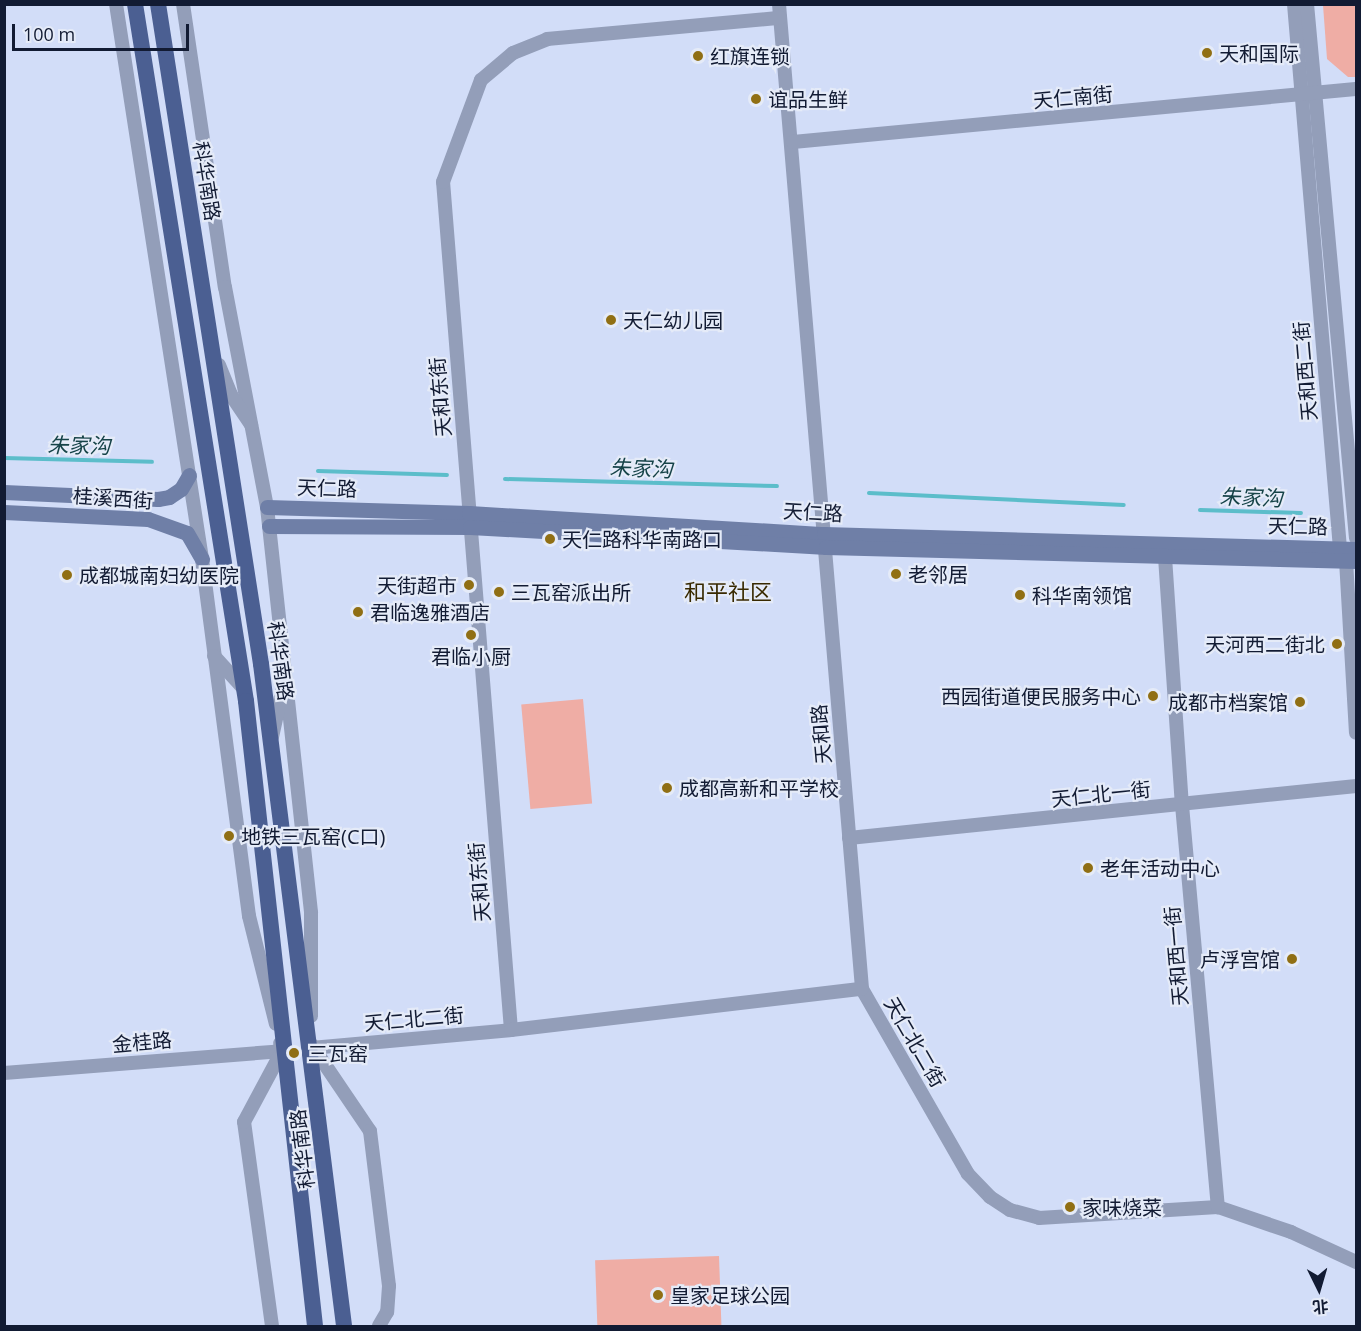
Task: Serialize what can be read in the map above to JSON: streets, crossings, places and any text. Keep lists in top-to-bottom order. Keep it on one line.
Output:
{"streets":{"highway":["科华南路"],"main road":["天仁路","桂溪西街"],"street":["天仁南街","天和西二街","天和东街","天和路","天仁北一街","天和西一街","天仁北二街","金桂路"]},"crossings":[["天仁南街","天和西二街"],["天仁南街","天和路"],["科华南路","天仁北二街"],["科华南路","金桂路"],["天和西二街","天仁路"],["天和东街","天仁路"],["天和东街","天和路"],["天和东街","天仁北二街"],["天仁路","天和路"],["天仁路","天和西一街"],["天和路","天仁北一街"],["天和路","天仁北二街"],["天仁北一街","天和西一街"],["天和西一街","天仁北二街"]],"districts":["和平社区"],"water":["朱家沟"],"places":["天和国际","红旗连锁","谊品生鲜","天仁幼儿园","天仁路科华南路口","老邻居","成都城南妇幼医院","天街超市","三瓦窑派出所","科华南领馆","君临逸雅酒店","君临小厨","天河西二街北","西园街道便民服务中心","成都市档案馆","成都高新和平学校","地铁三瓦窑(C口)","老年活动中心","卢浮宫馆","三瓦窑","家味烧菜","皇家足球公园"],"scale_bar":"100 m","north":"bottom"}
